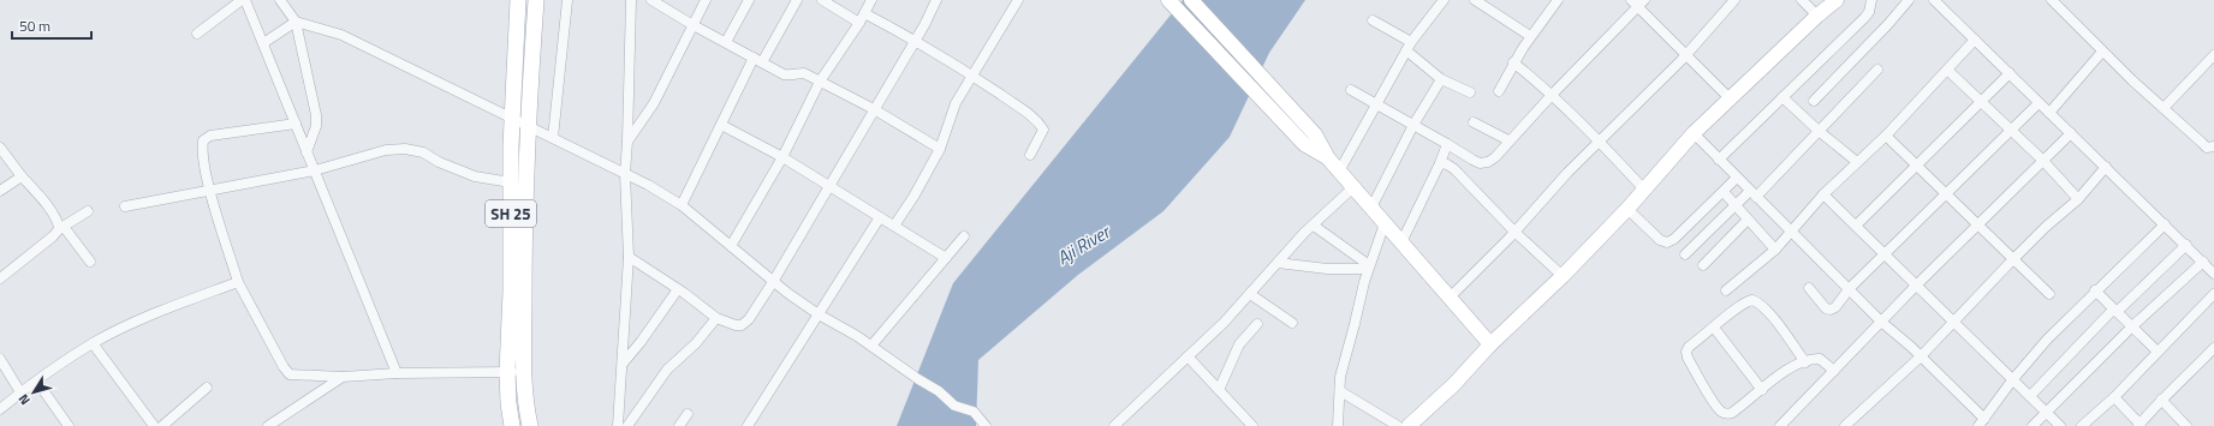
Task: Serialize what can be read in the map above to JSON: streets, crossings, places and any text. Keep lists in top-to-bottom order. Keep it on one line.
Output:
{"streets":{"main road":["SH 25"]},"water":["Aji River"],"scale_bar":"50 m","north":"bottom left"}
